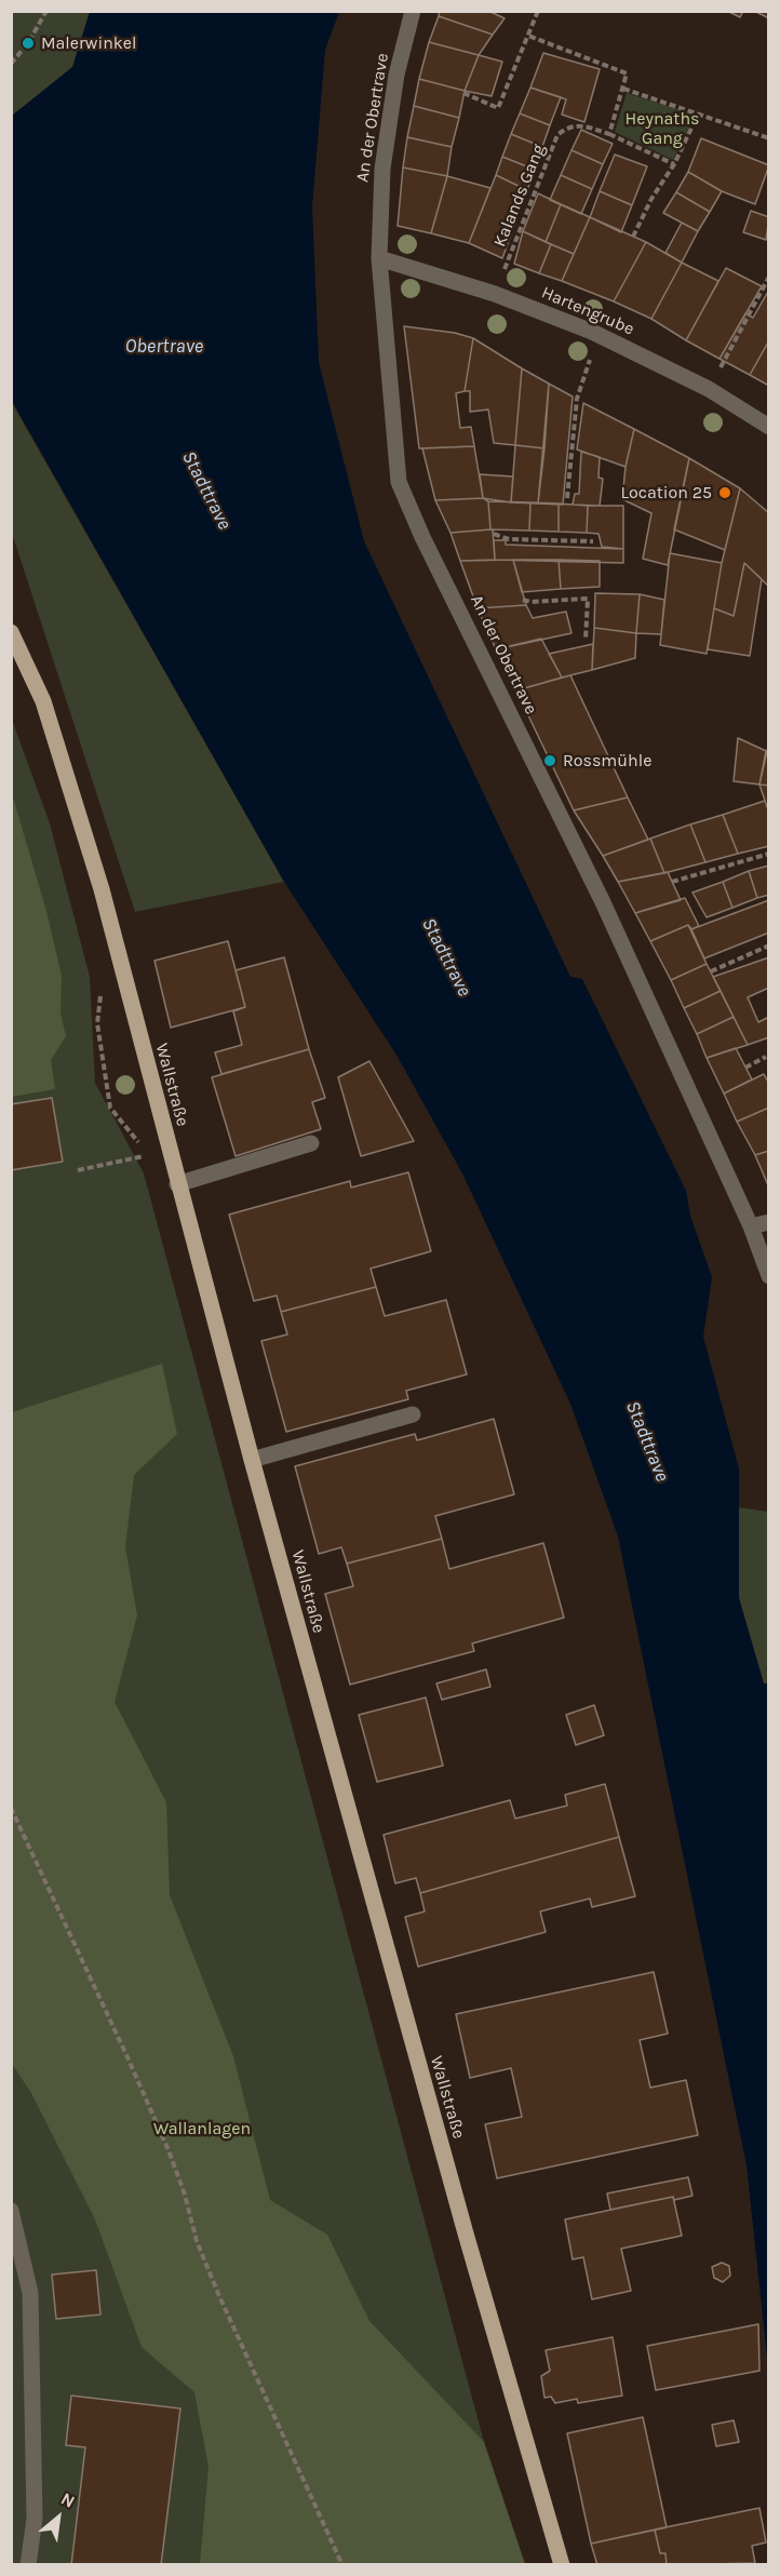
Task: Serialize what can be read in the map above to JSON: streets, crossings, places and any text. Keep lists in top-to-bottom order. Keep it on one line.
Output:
{"streets":{"main road":["Wallstraße"],"street":["An der Obertrave","Hartengrube"],"path":["Kalands Gang"]},"crossings":[["An der Obertrave","Hartengrube"],["Kalands Gang","Hartengrube"]],"water":["Obertrave","Stadttrave"],"parks":["Heynaths Gang","Wallanlagen"],"places":["Malerwinkel","Location 25","Rossmühle"],"north":"top right"}
